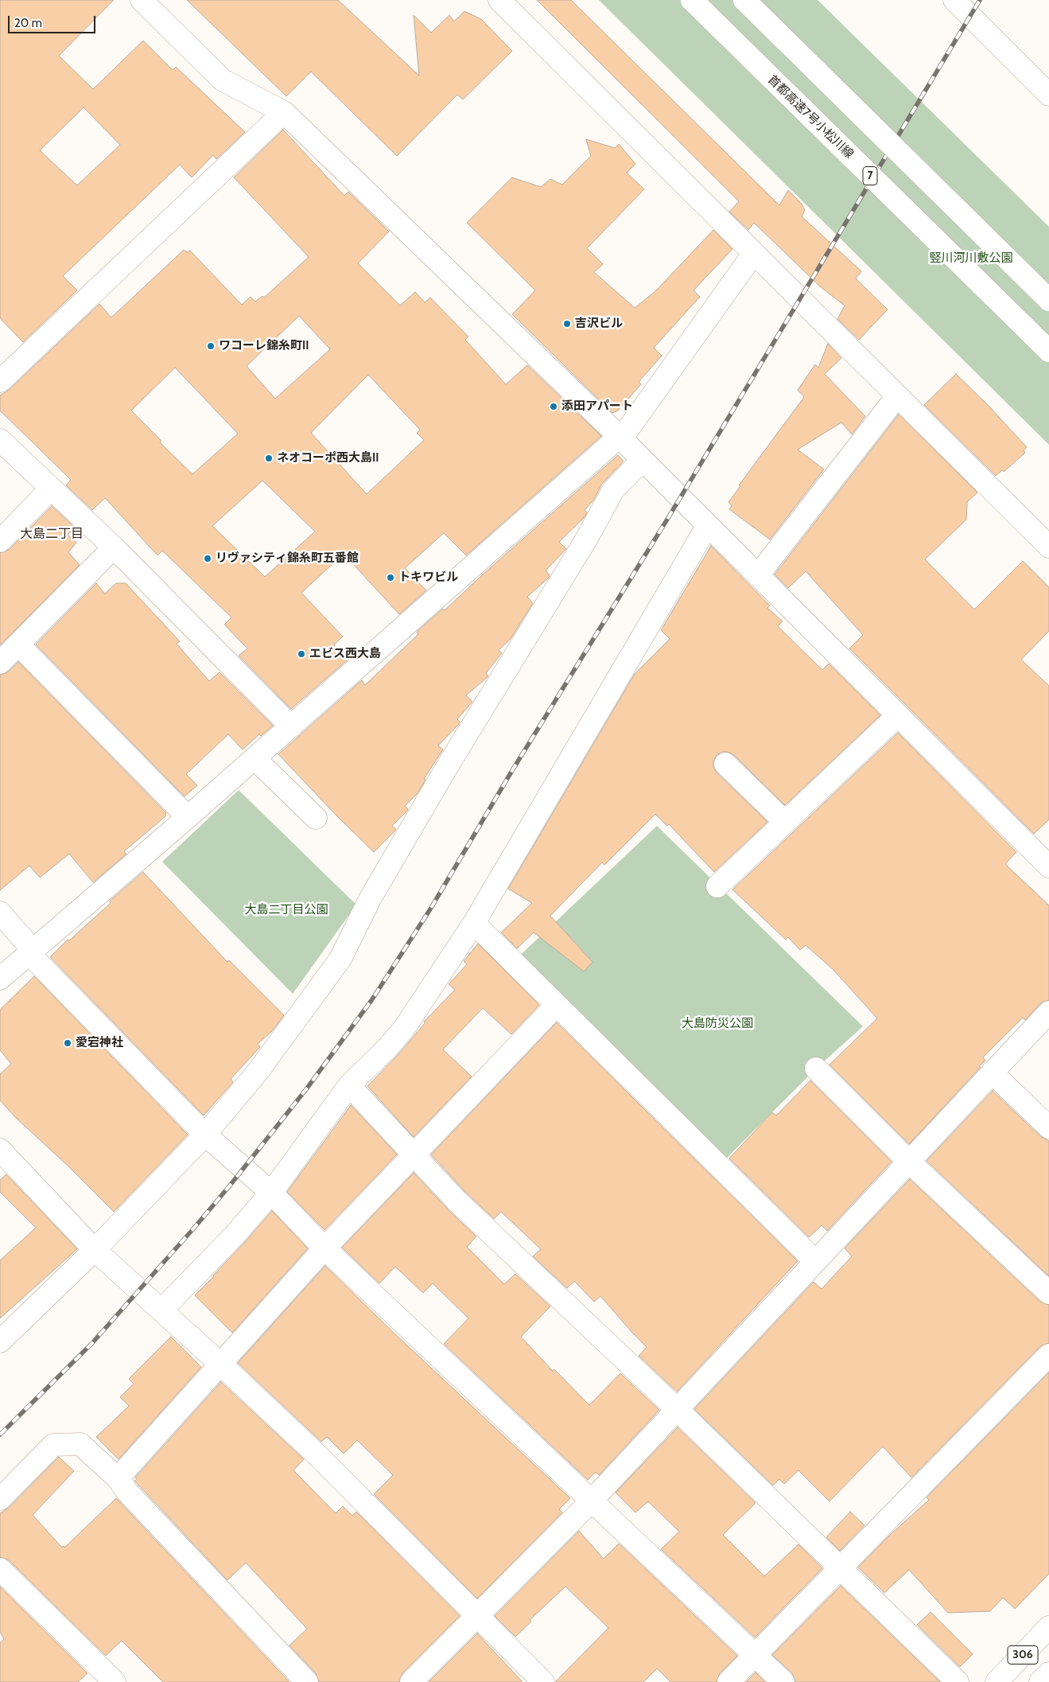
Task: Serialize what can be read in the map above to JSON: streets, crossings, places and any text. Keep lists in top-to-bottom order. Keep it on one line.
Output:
{"streets":{"main road":["首都高速7号小松川線","7","306"]},"districts":["大島二丁目"],"parks":["竪川河川敷公園","大島二丁目公園","大島防災公園"],"places":["吉沢ビル","ワコーレ錦糸町II","添田アパート","ネオコーポ西大島II","リヴァシティ錦糸町五番館","トキワビル","エビス西大島","愛宕神社"],"scale_bar":"20 m"}
